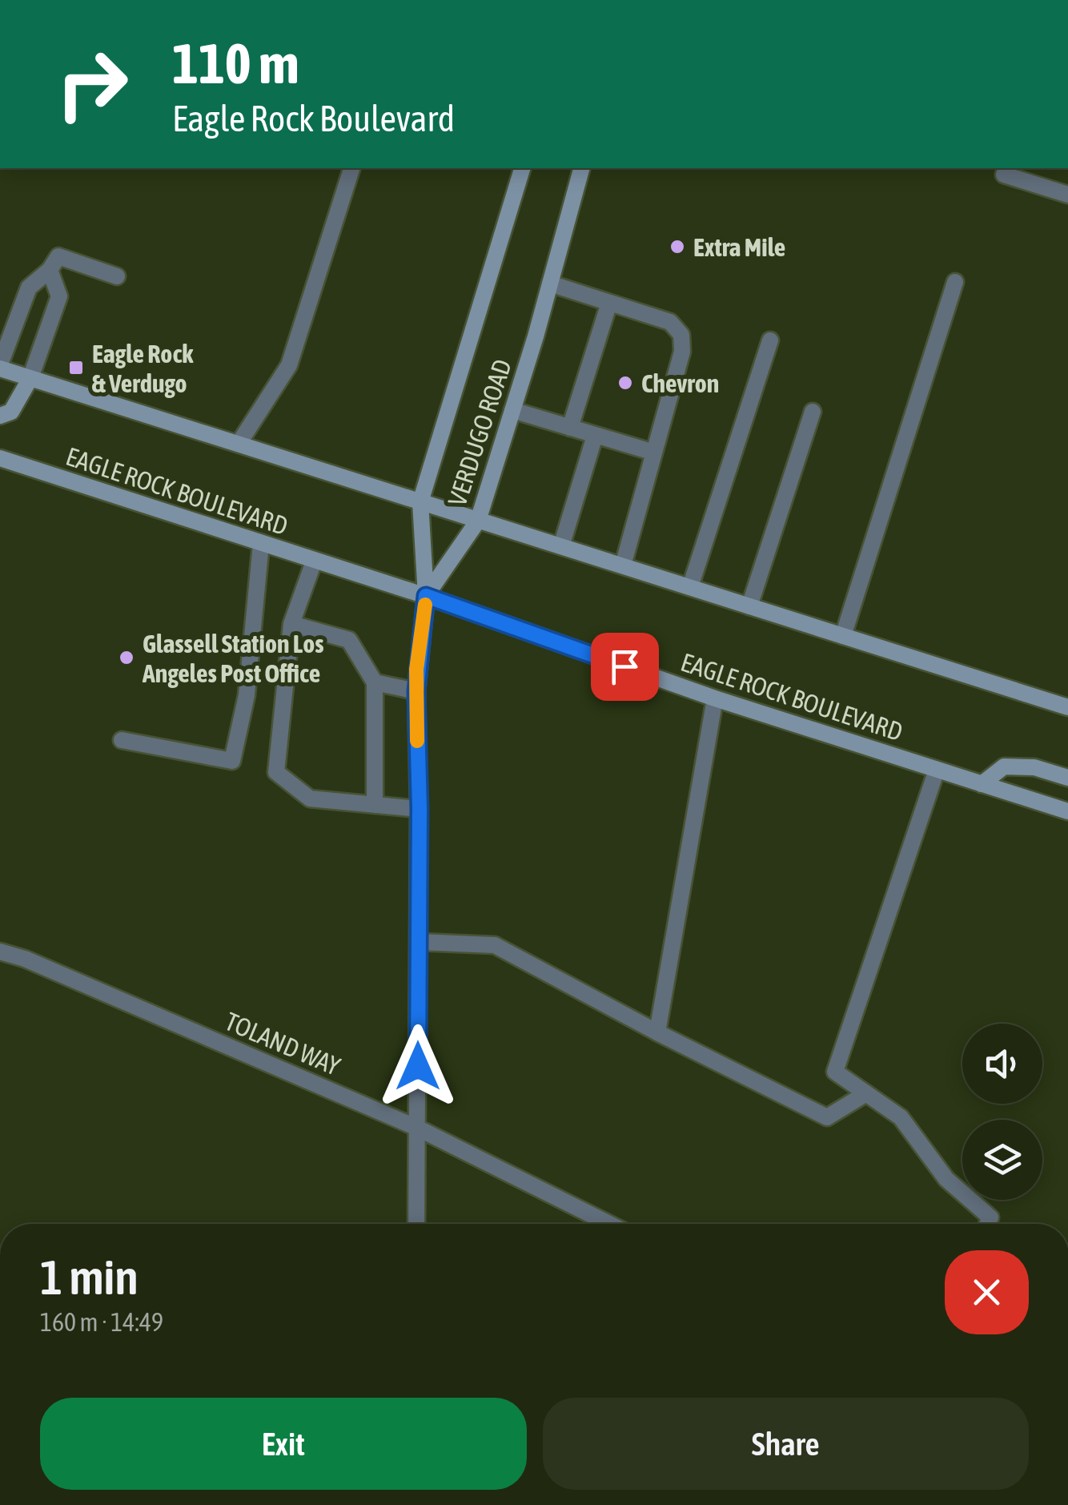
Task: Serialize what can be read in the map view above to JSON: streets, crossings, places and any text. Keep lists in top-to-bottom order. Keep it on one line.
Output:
{"streets":{"main road":["VERDUGO ROAD","EAGLE ROCK BOULEVARD"],"street":["TOLAND WAY"]},"crossings":[["VERDUGO ROAD","EAGLE ROCK BOULEVARD"]],"places":{"other":["Extra Mile","Chevron","Glassell Station Los Angeles Post Office"],"transit":["Eagle Rock & Verdugo"]},"page":{"turn":["110 m","Eagle Rock Boulevard"],"heading":["1 min","160 m · 14:49"],"buttons":["Exit","Share"]}}
